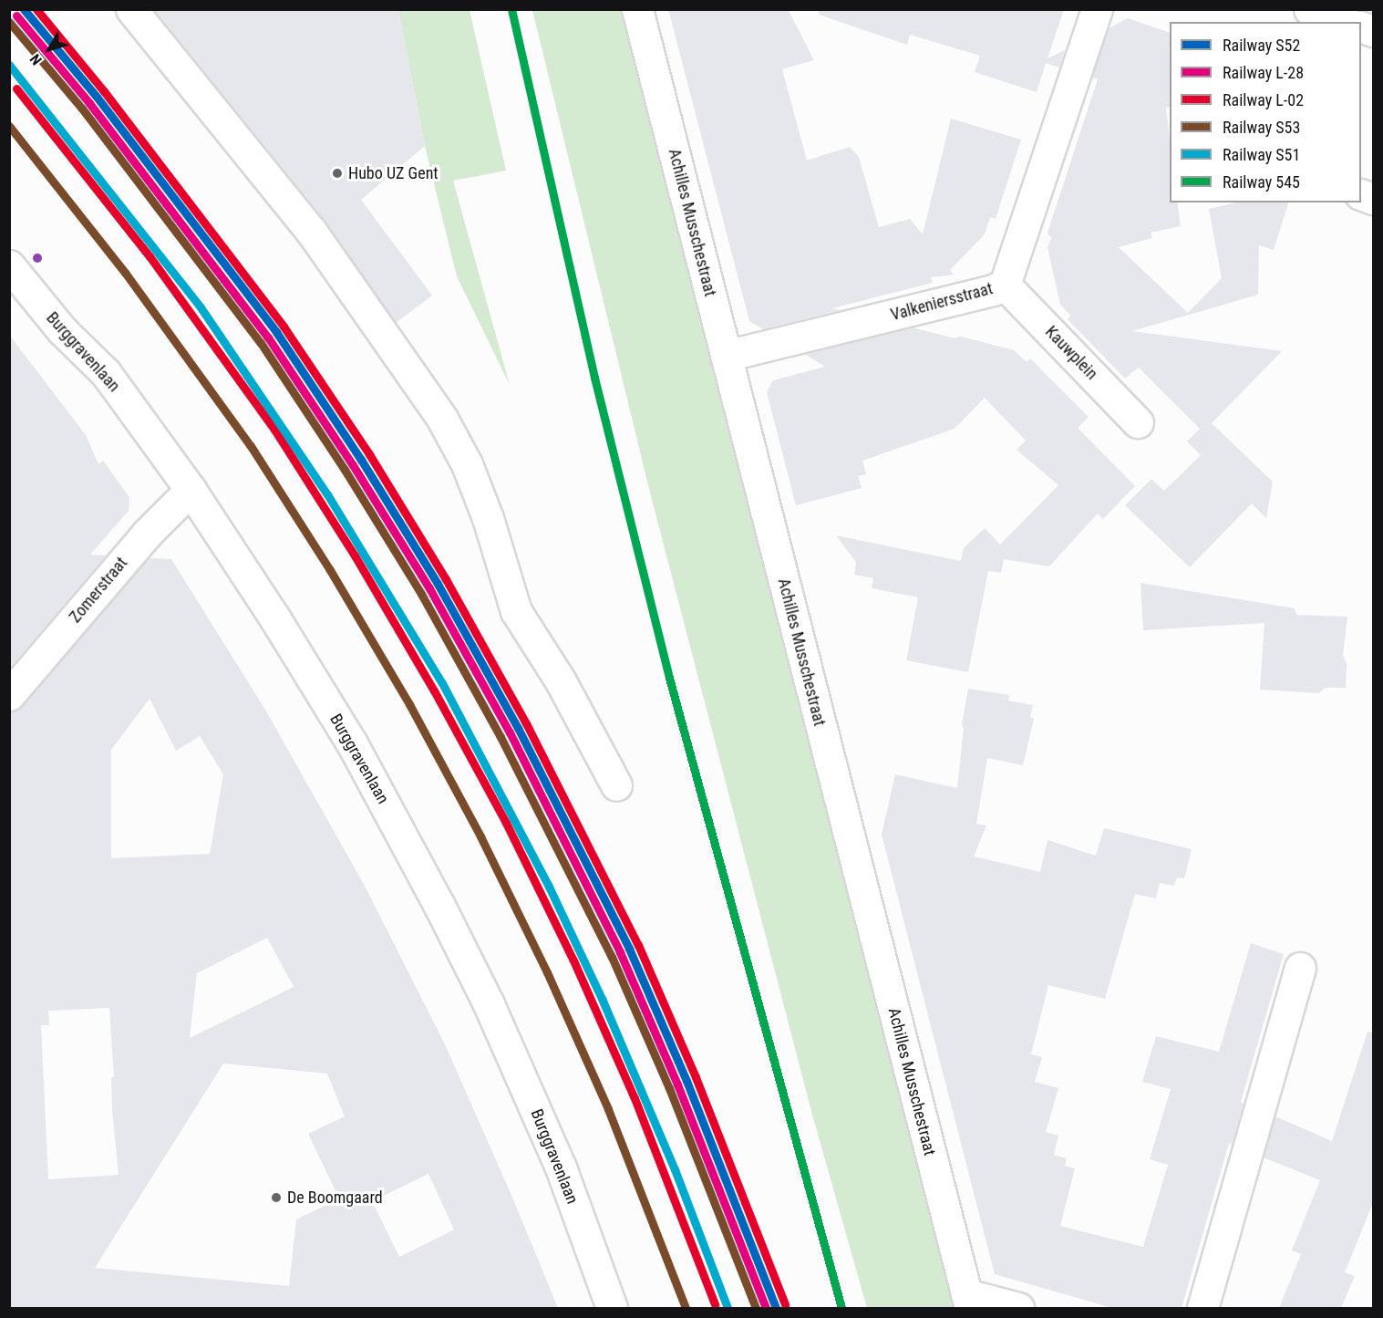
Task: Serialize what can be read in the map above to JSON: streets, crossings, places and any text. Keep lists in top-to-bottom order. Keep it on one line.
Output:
{"streets":{"street":["Achilles Musschestraat","Valkeniersstraat","Burggravenlaan","Kauwplein","Zomerstraat"]},"crossings":[["Achilles Musschestraat","Valkeniersstraat"],["Valkeniersstraat","Kauwplein"],["Burggravenlaan","Zomerstraat"]],"places":["Hubo UZ Gent","De Boomgaard"],"lines":["rail line S52","rail line L-02","rail line 545","rail line L-28","rail line S53","rail line S51"],"legend":["Railway S52","Railway L-28","Railway L-02","Railway S53","Railway S51","Railway 545"],"north":"bottom left"}
